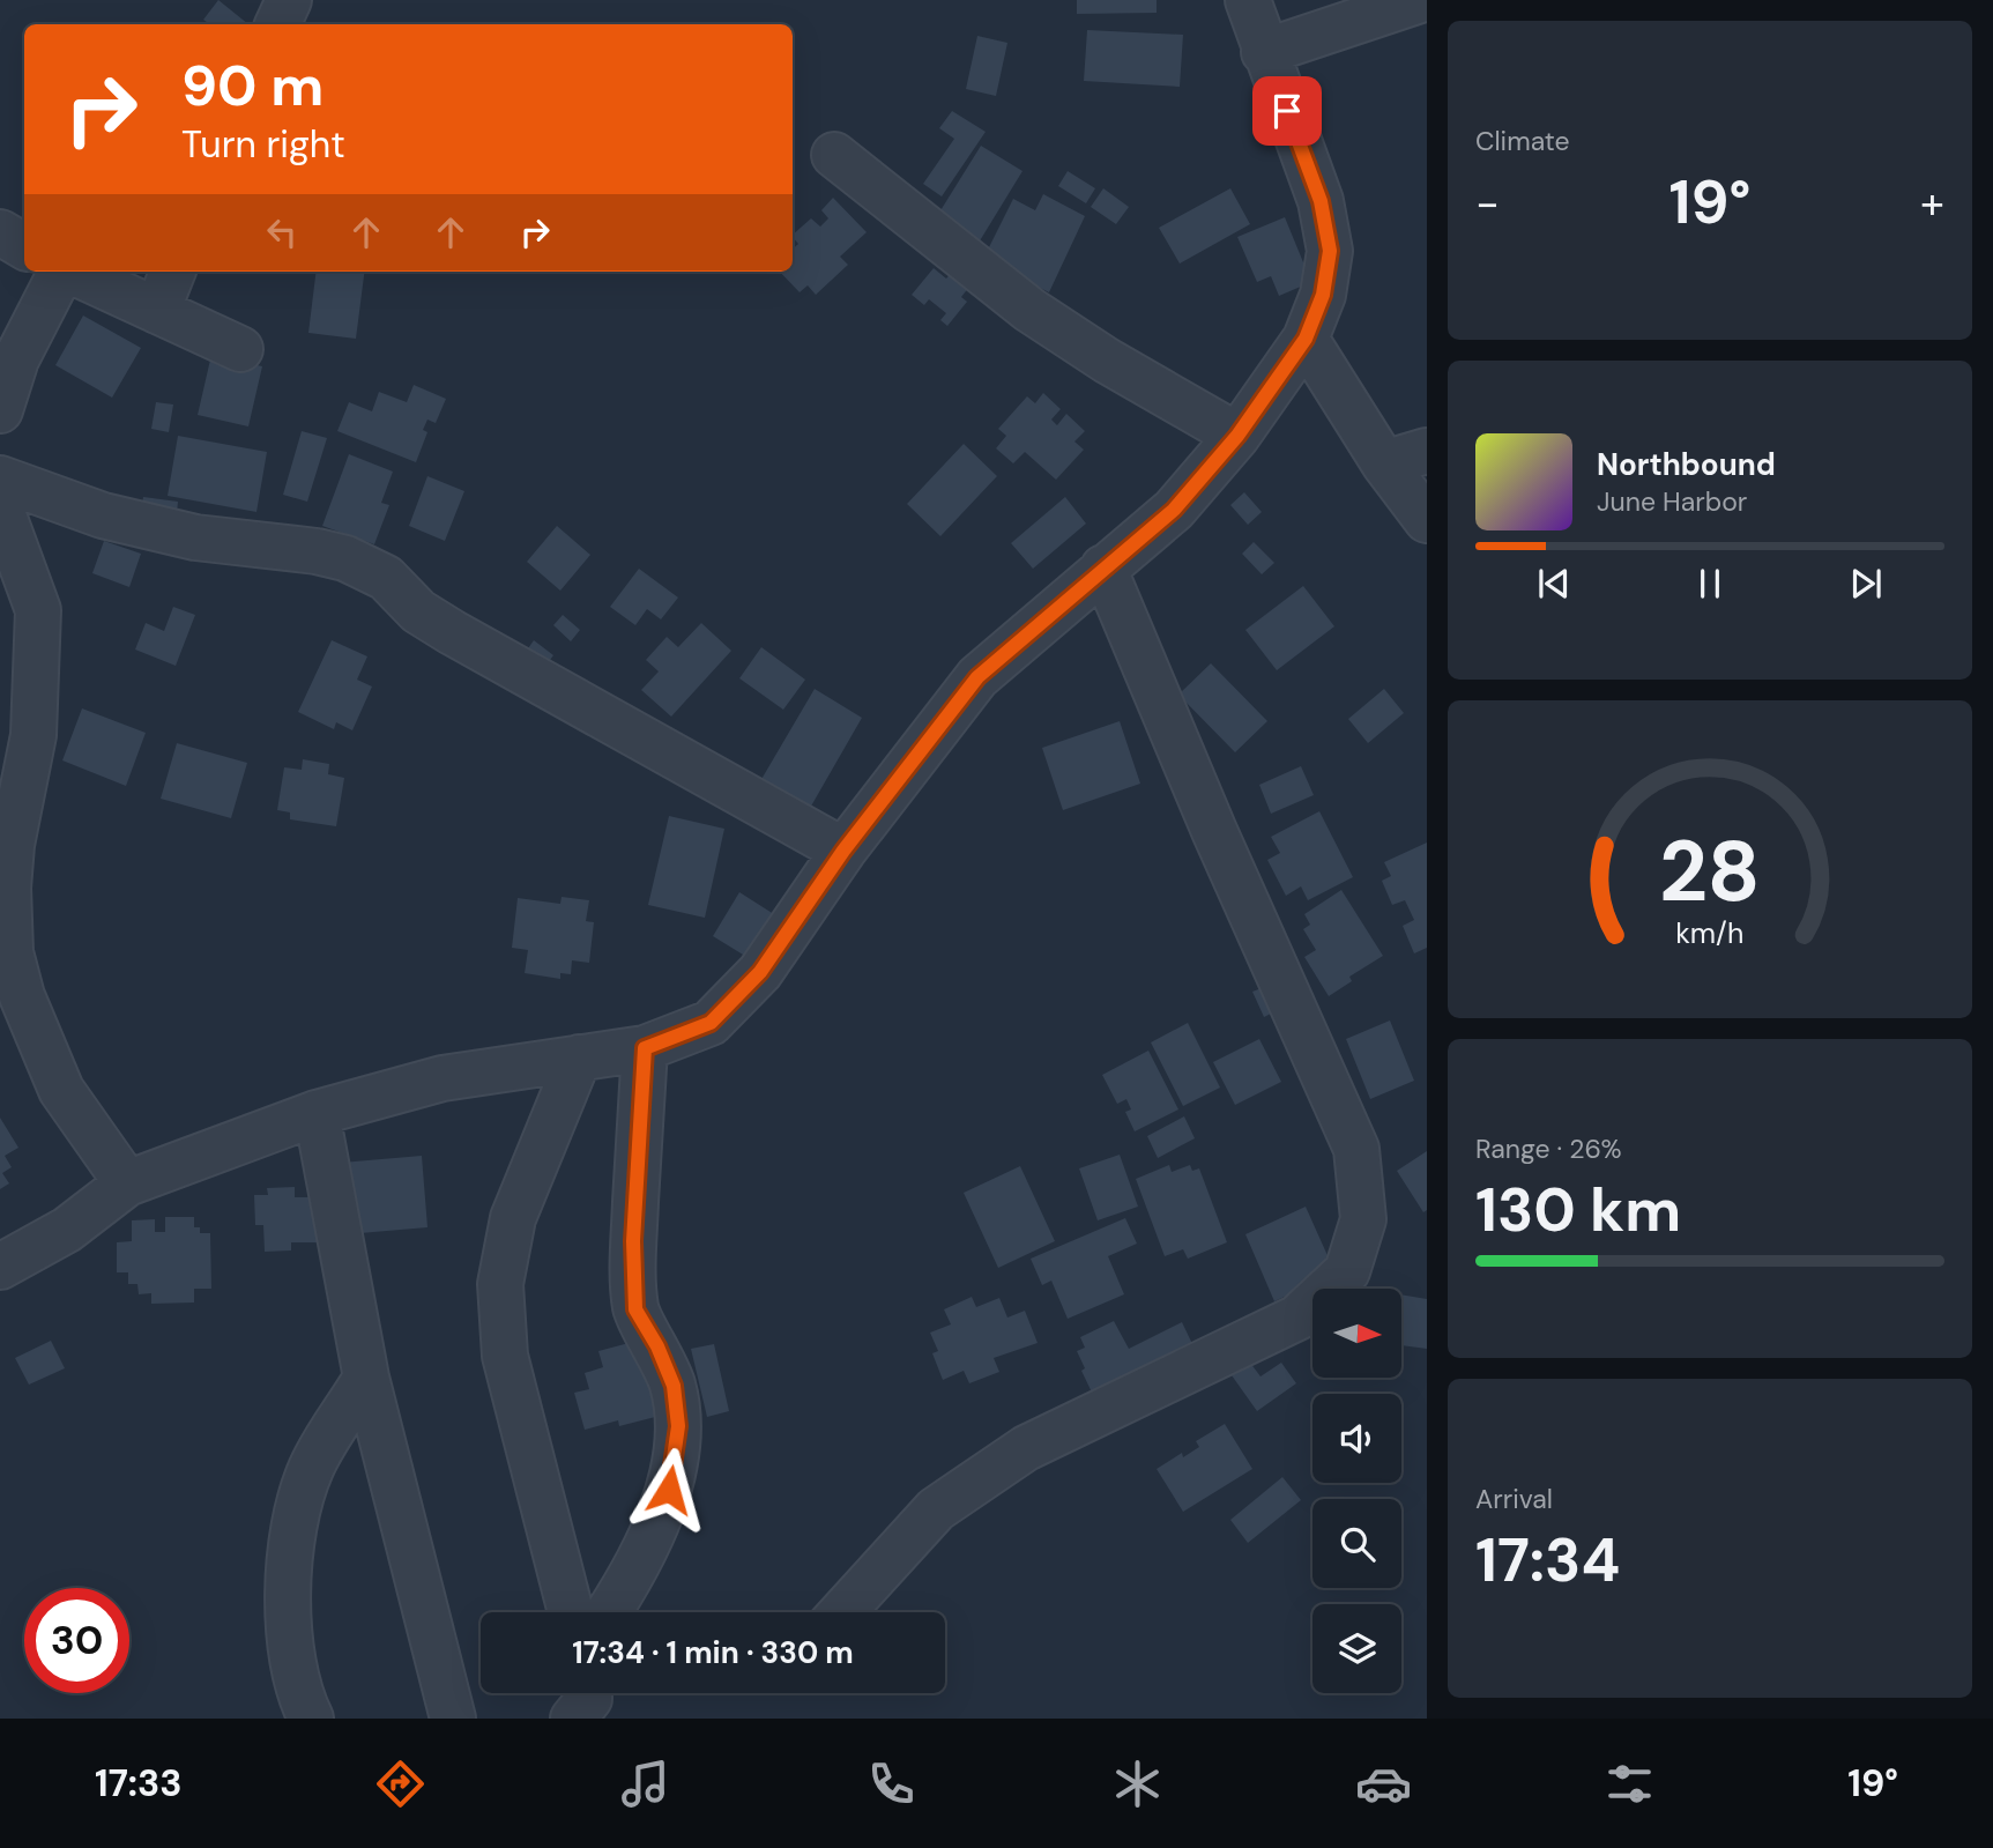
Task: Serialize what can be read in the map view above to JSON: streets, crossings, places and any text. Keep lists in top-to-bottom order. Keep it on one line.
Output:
{"north":"right","page":{"tile":["Climate",["Range · 26%","130 km"],["Arrival","17:34"]],"turn":["90 m","Turn right"],"heat":["−","19°","+"],"song":["Northbound","June Harbor"],"limit":"30","trip":"17:34 · 1 min · 330 m","tabs":["17:33","19°"],"gauge":["28","km/h"]}}
